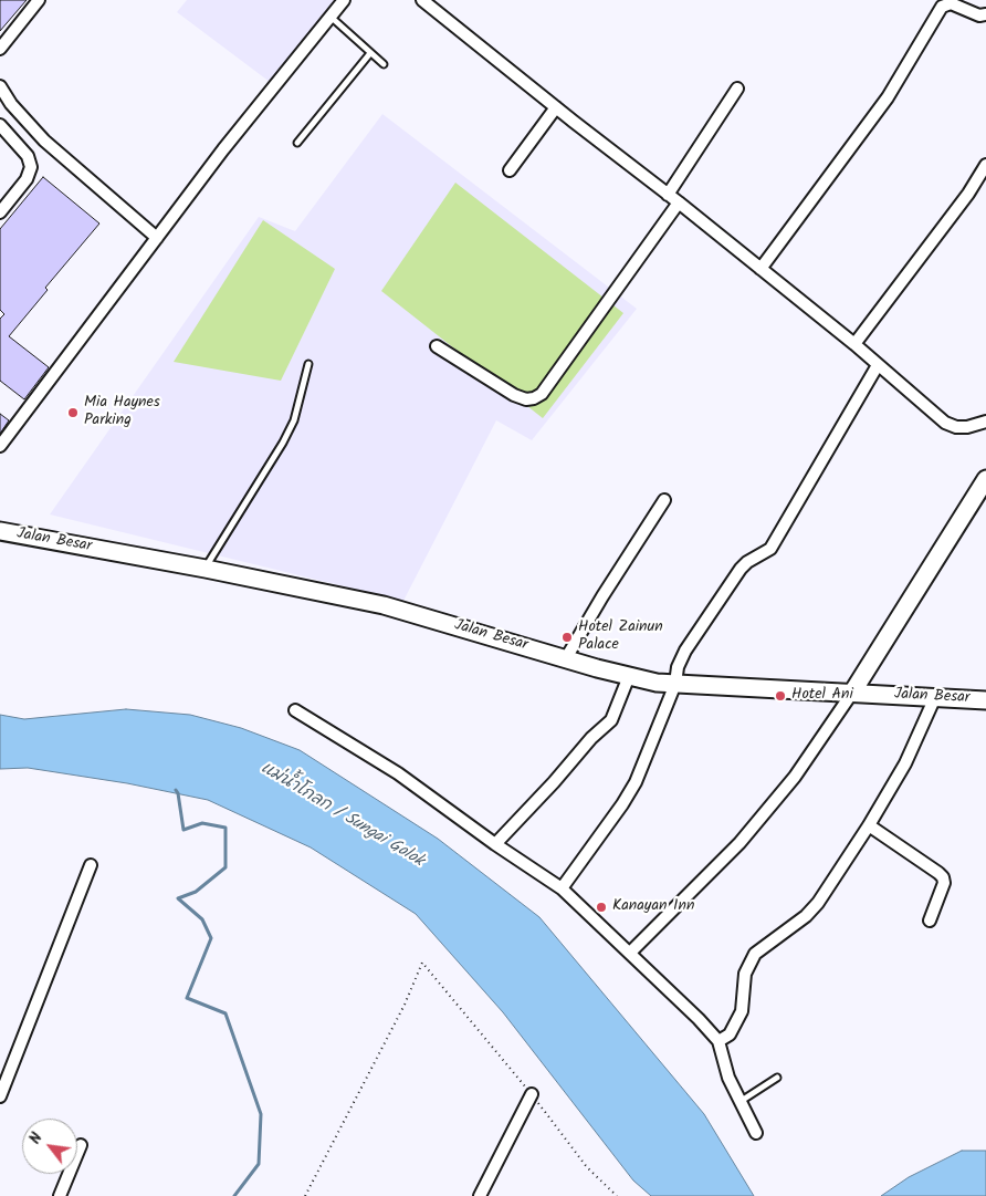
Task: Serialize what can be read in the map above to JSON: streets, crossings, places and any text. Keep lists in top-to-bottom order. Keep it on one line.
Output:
{"streets":{"main road":["Jalan Besar"]},"water":["แม่น้ำโกลก / Sungai Golok"],"places":["Mia Haynes Parking","Hotel Zainun Palace","Hotel Ani","Kanayan Inn"],"north":"top left"}
